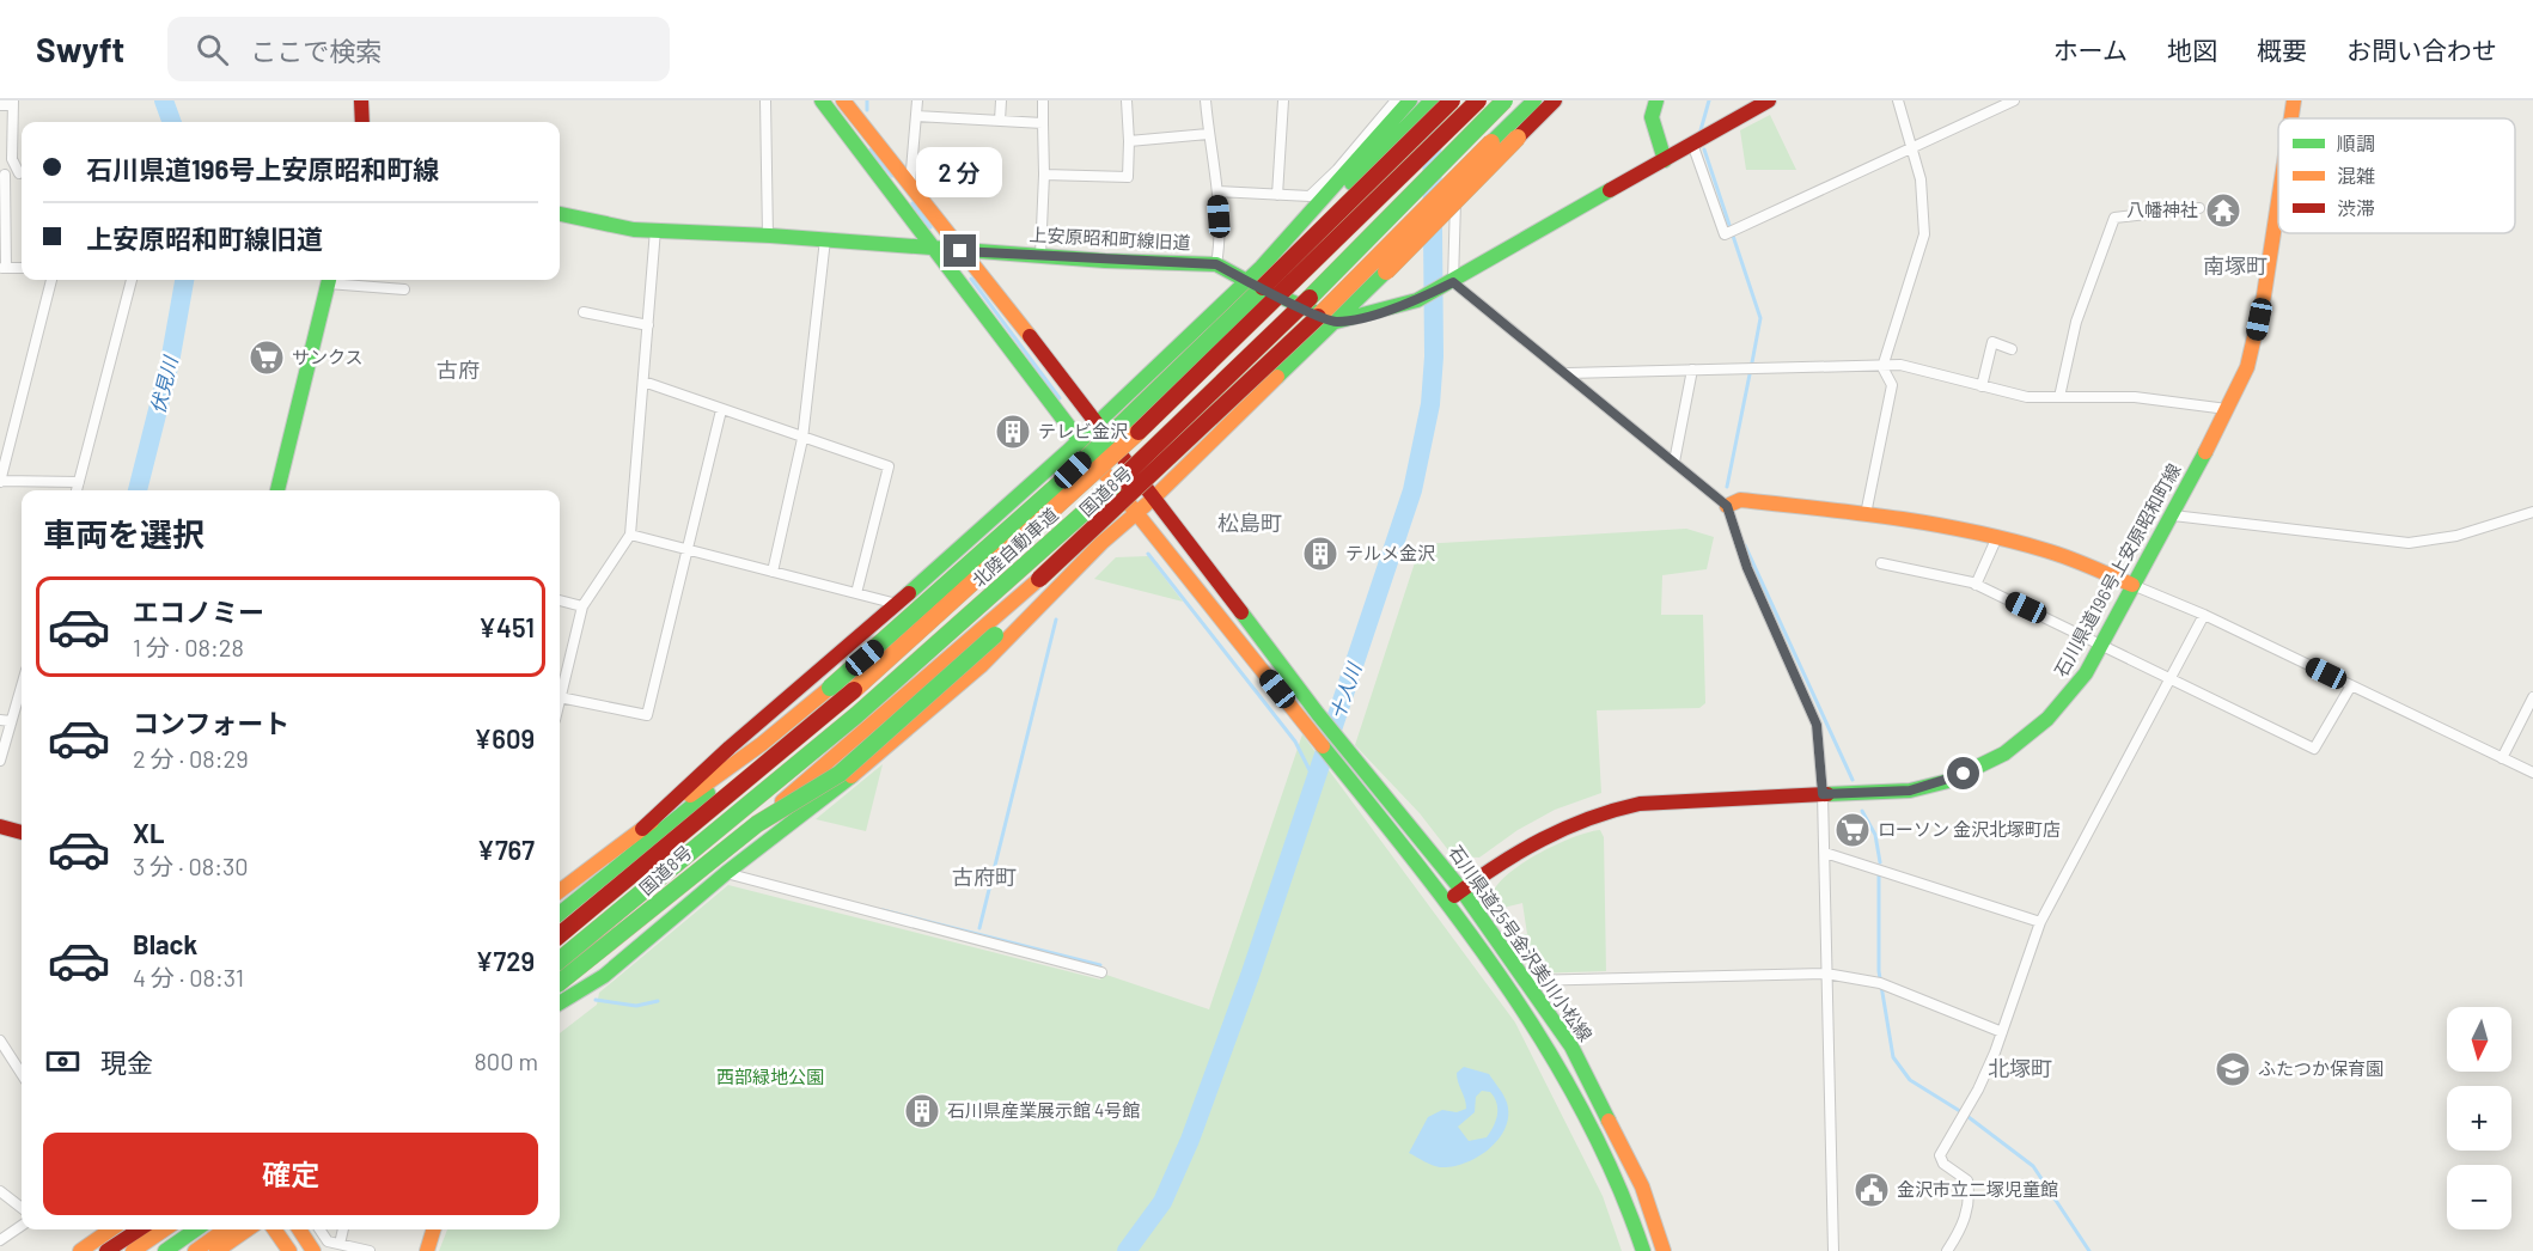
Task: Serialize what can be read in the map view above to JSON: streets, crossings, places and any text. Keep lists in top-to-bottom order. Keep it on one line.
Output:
{"streets":{"main road":["上安原昭和町線旧道","国道8号","北陸自動車道","石川県道196号上安原昭和町線","石川県道25号金沢美川小松線"]},"crossings":[["石川県道196号上安原昭和町線","石川県道25号金沢美川小松線"]],"districts":["南塚町","古府","松島町","古府町","北塚町"],"water":["伏見川","十人川"],"parks":["西部緑地公園"],"places":{"temple":["八幡神社"],"supermarket":["サンクス","ローソン 金沢北塚町店"],"building":["テレビ金沢","テルメ金沢","石川県産業展示館 4号館"],"school or university":["ふたつか保育園"],"public building":["金沢市立二塚児童館"]},"legend":["順調","混雑","渋滞"],"north":"bottom","page":{"header":"Swyft","search":"ここで検索","nav":["ホーム","地図","概要","お問い合わせ"],"banner":["石川県道196号上安原昭和町線","上安原昭和町線旧道"],"bubble":"2 分","heading":"車両を選択","list":[{"name":"エコノミー","note":"1 分 · 08:28","value":"¥451"},{"name":"コンフォート","note":"2 分 · 08:29","value":"¥609"},{"name":"XL","note":"3 分 · 08:30","value":"¥767"},{"name":"Black","note":"4 分 · 08:31","value":"¥729"}],"map_buttons":["+","−"],"pay":["現金","800 m"],"buttons":"確定"}}
